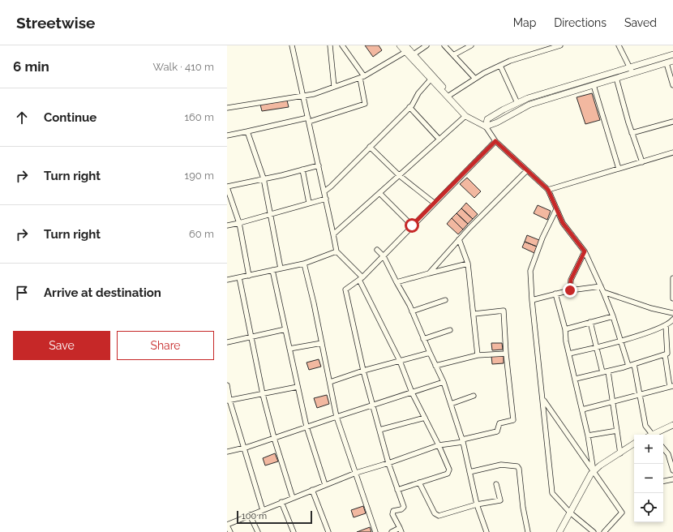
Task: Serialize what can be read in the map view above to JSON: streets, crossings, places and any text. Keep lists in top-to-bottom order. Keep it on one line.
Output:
{"scale_bar":"100 m","page":{"header":"Streetwise","nav":["Map","Directions","Saved"],"heading":["6 min","Walk · 410 m"],"list":[["Continue","160 m"],["Turn right","190 m"],["Turn right","60 m"],"Arrive at destination"],"buttons":["Save","Share"],"map_buttons":["+","−"],"scale":"100 m"}}
